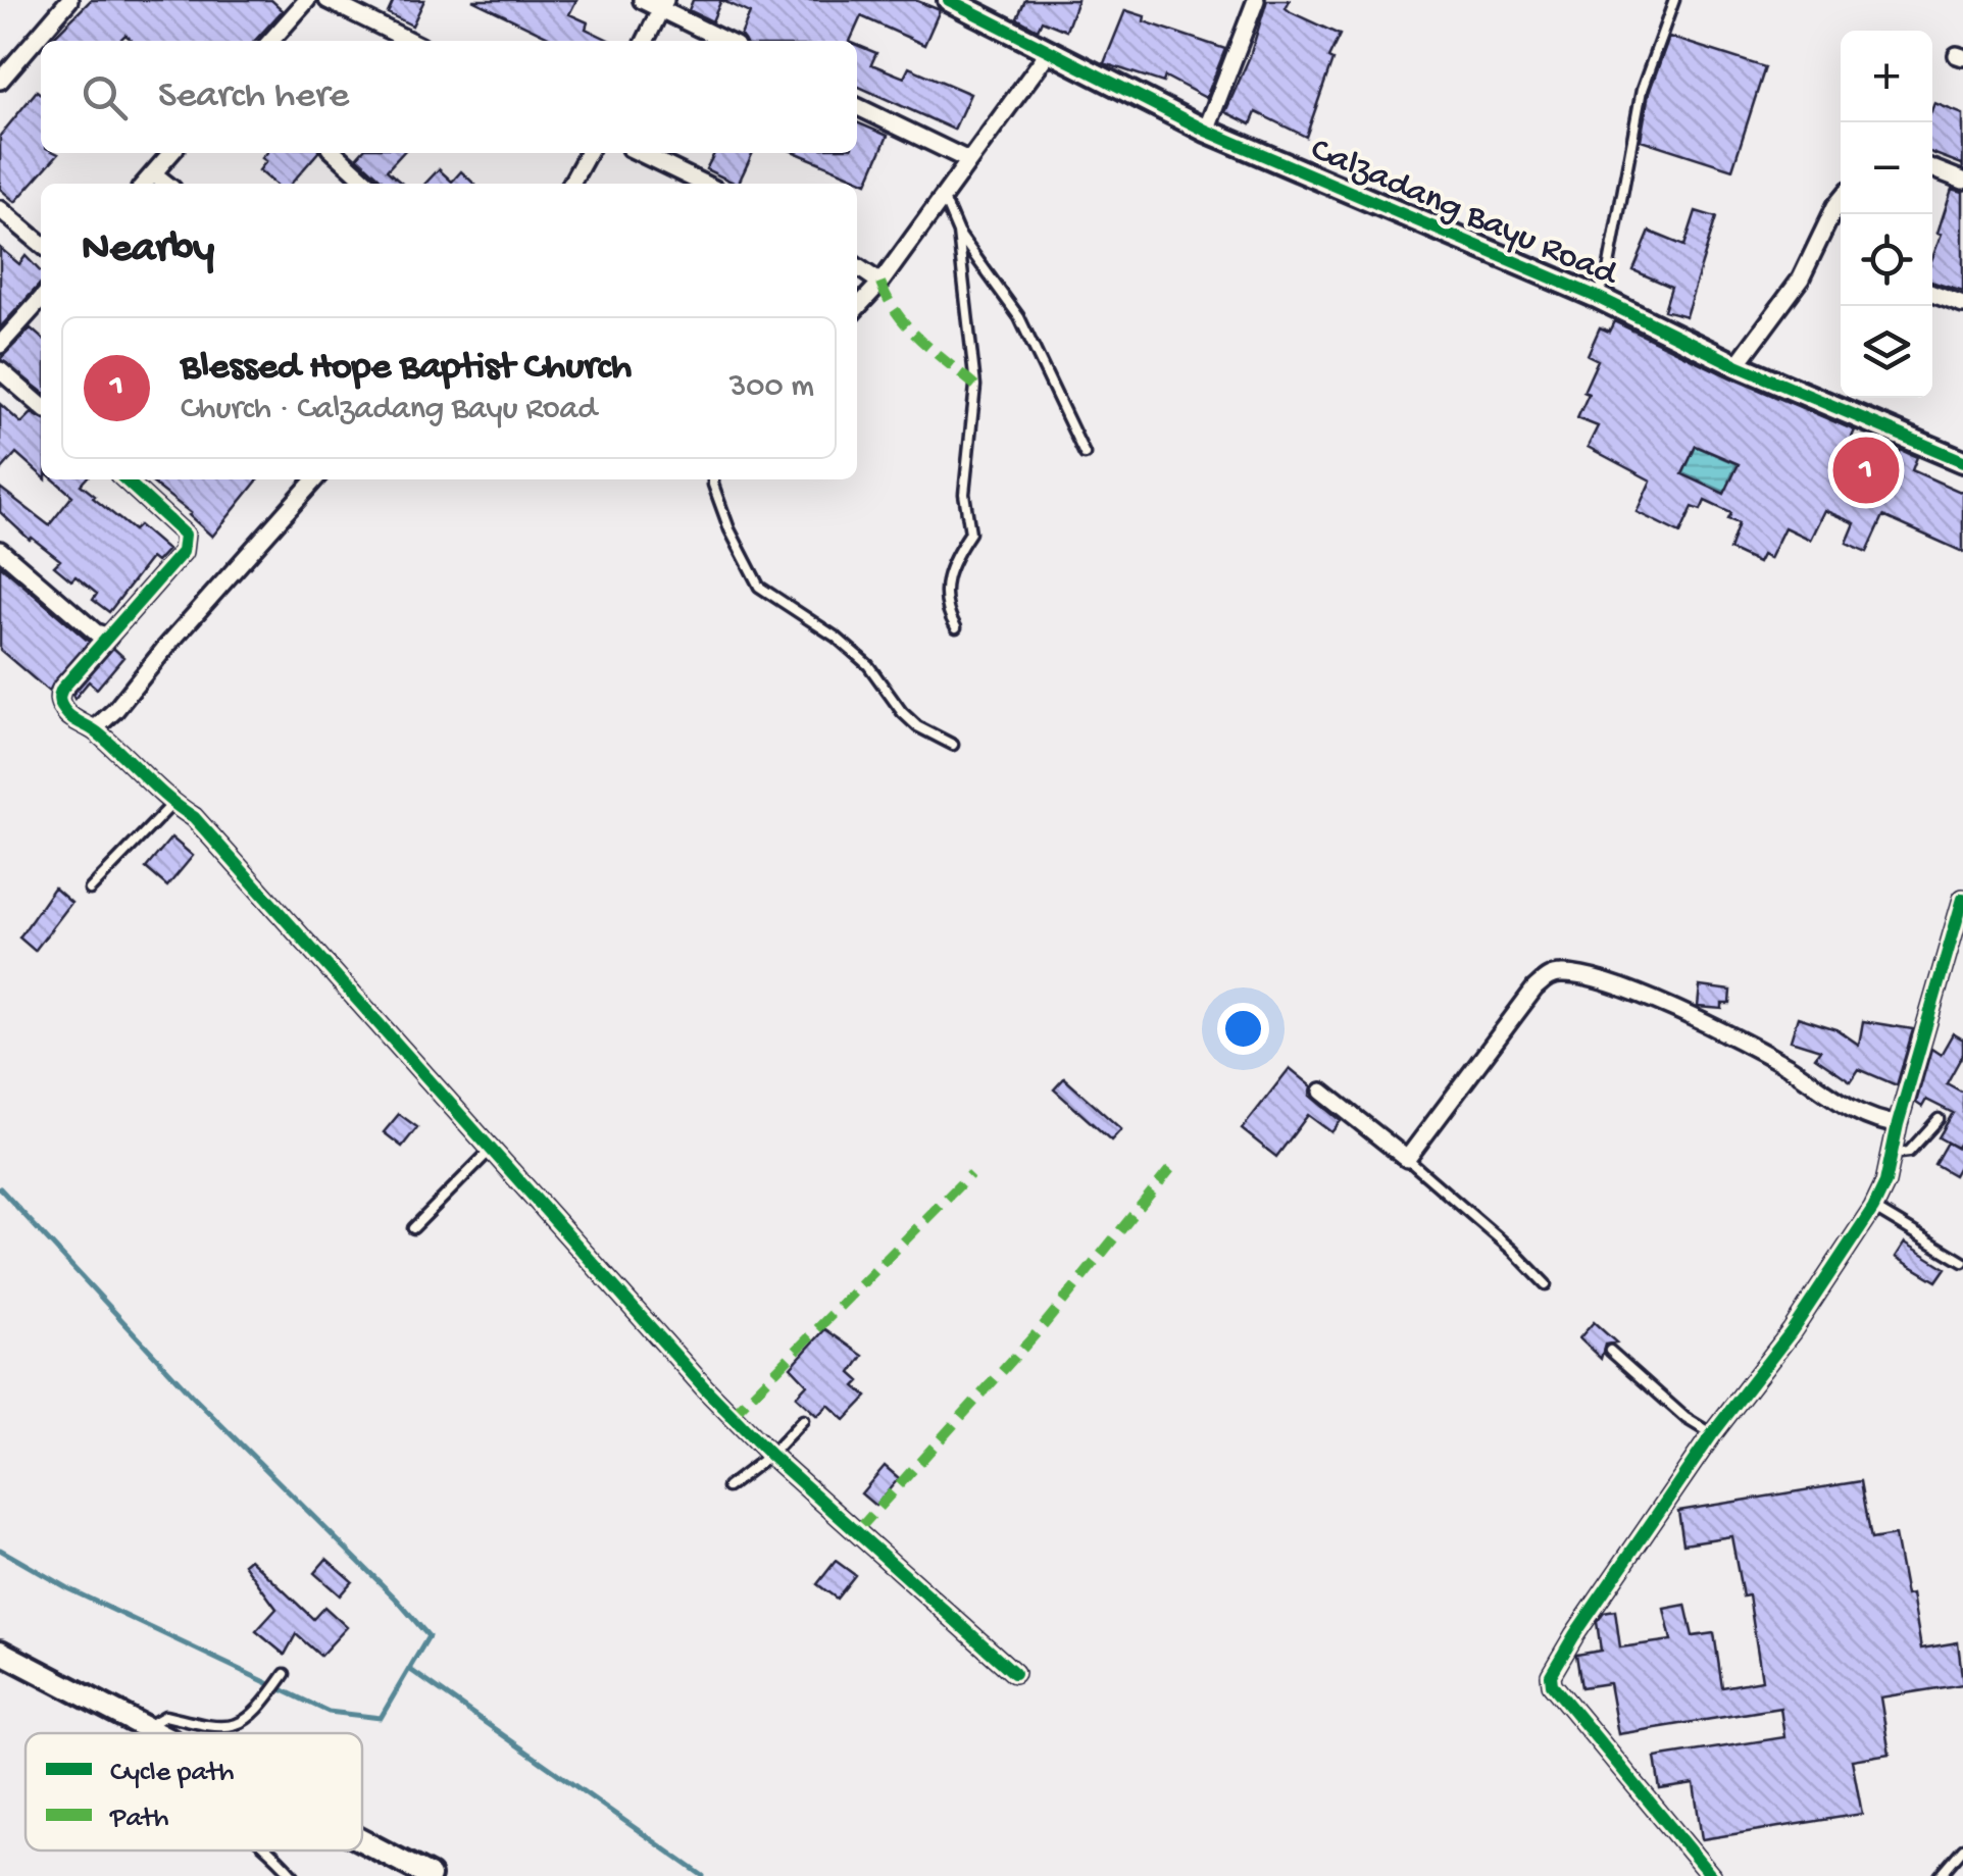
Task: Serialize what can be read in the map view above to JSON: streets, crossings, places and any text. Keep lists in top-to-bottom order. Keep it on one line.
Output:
{"streets":{"street":["Calzadang Bayu Road"]},"legend":["Cycle path","Path"],"page":{"map_buttons":["+","−"],"search":"Search here","heading":"Nearby","list":[{"mark":"1","name":"Blessed Hope Baptist Church","note":"Church · Calzadang Bayu Road","value":"300 m"}],"pins":"1"}}
